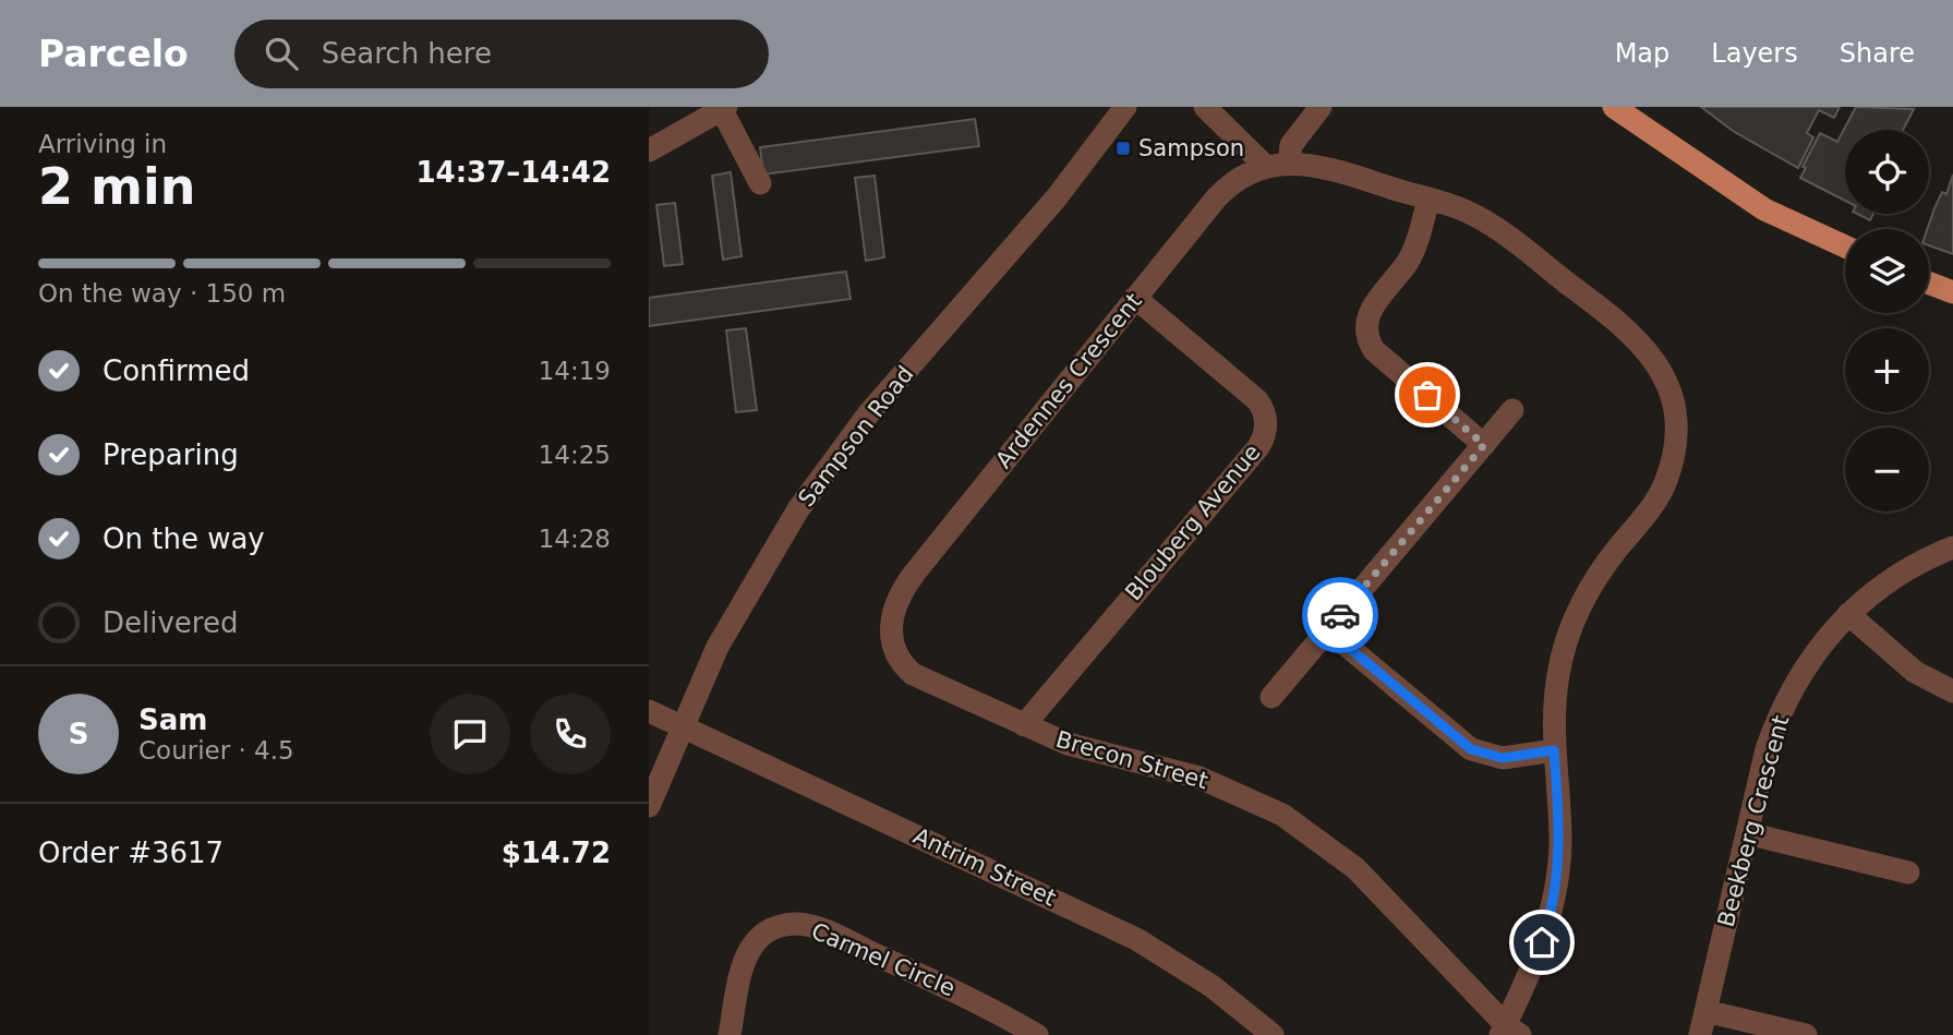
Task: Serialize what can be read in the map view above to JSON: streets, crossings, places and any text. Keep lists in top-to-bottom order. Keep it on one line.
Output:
{"streets":{"street":["Ardennes Crescent","Sampson Road","Blouberg Avenue","Brecon Street","Beekberg Crescent","Antrim Street","Carmel Circle"]},"crossings":[["Ardennes Crescent","Blouberg Avenue"],["Ardennes Crescent","Brecon Street"],["Sampson Road","Antrim Street"],["Blouberg Avenue","Brecon Street"]],"places":{"transit":["Sampson"]},"page":{"header":"Parcelo","search":"Search here","nav":["Map","Layers","Share"],"heading":["2 min","Arriving in","14:37–14:42"],"panel":["Sam","Courier · 4.5","Order #3617","$14.72"],"map_buttons":["+","−"],"bar":"On the way · 150 m","list":[["Confirmed","14:19"],["Preparing","14:25"],["On the way","14:28"],"Delivered"],"round":"S"}}
